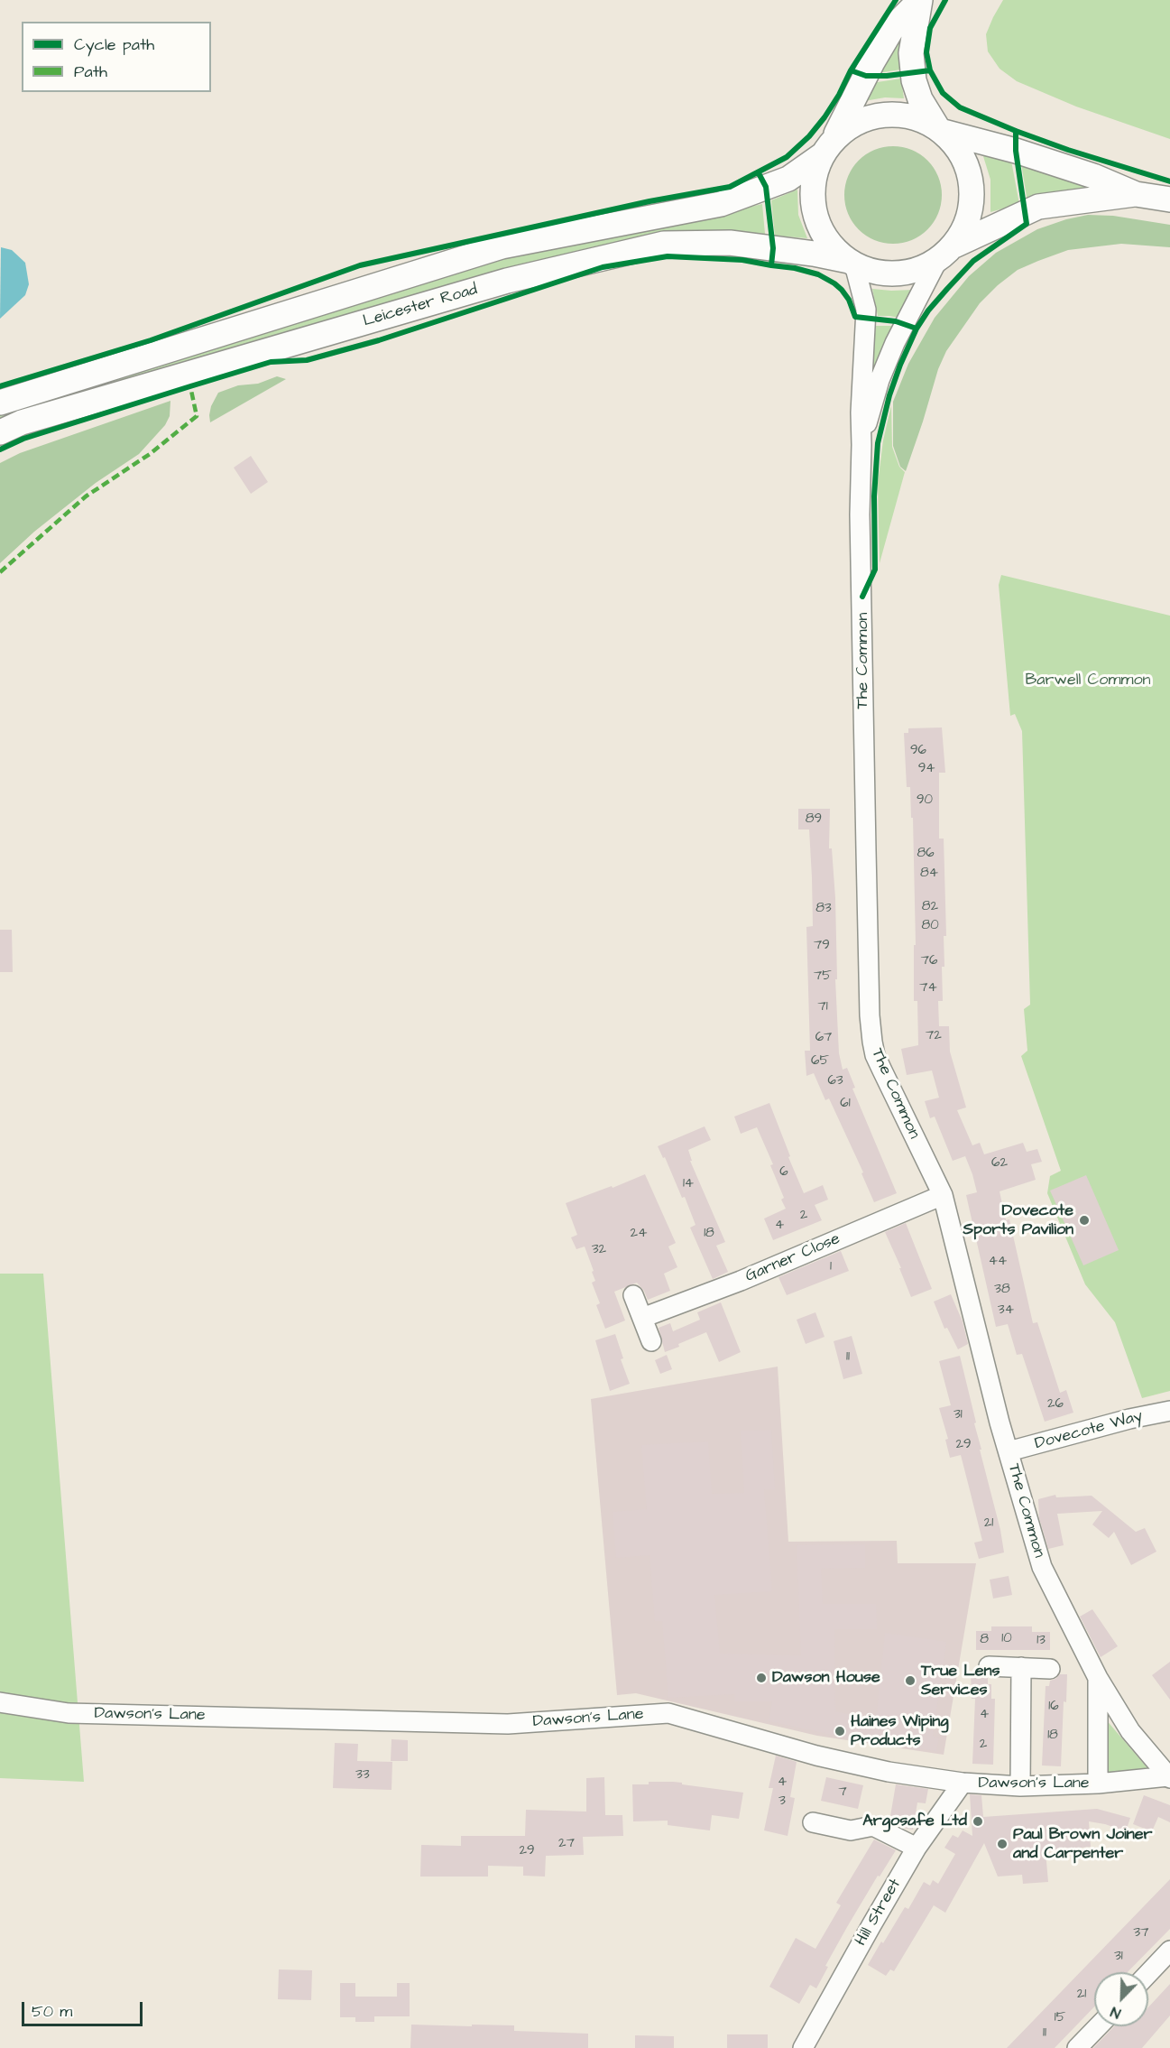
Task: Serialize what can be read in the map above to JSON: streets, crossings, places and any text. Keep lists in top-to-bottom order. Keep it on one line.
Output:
{"streets":{"main road":["Leicester Road"],"street":["The Common","Garner Close","Dovecote Way","Dawson's Lane","Hill Street"]},"crossings":[["Leicester Road","The Common"],["The Common","Garner Close"],["The Common","Dovecote Way"],["The Common","Dawson's Lane"],["Dawson's Lane","Hill Street"]],"parks":["Barwell Common"],"places":["Dovecote Sports Pavilion","Dawson House","True Lens Services","Haines Wiping Products","Argosafe Ltd","Paul Brown Joiner and Carpenter"],"house_numbers":["96","94","90","89","86","84","82","83","80","79","76","75","74","71","72","67","65","63","61","62","6","14","2","4","24","18","32","44","1","38","34","11","26","31","29","21","10","8","13","16","4","18","2","33","4","7","3","27","29","37","31","21","15","11"],"legend":["Cycle path","Path"],"scale_bar":"50 m","north":"bottom left"}
